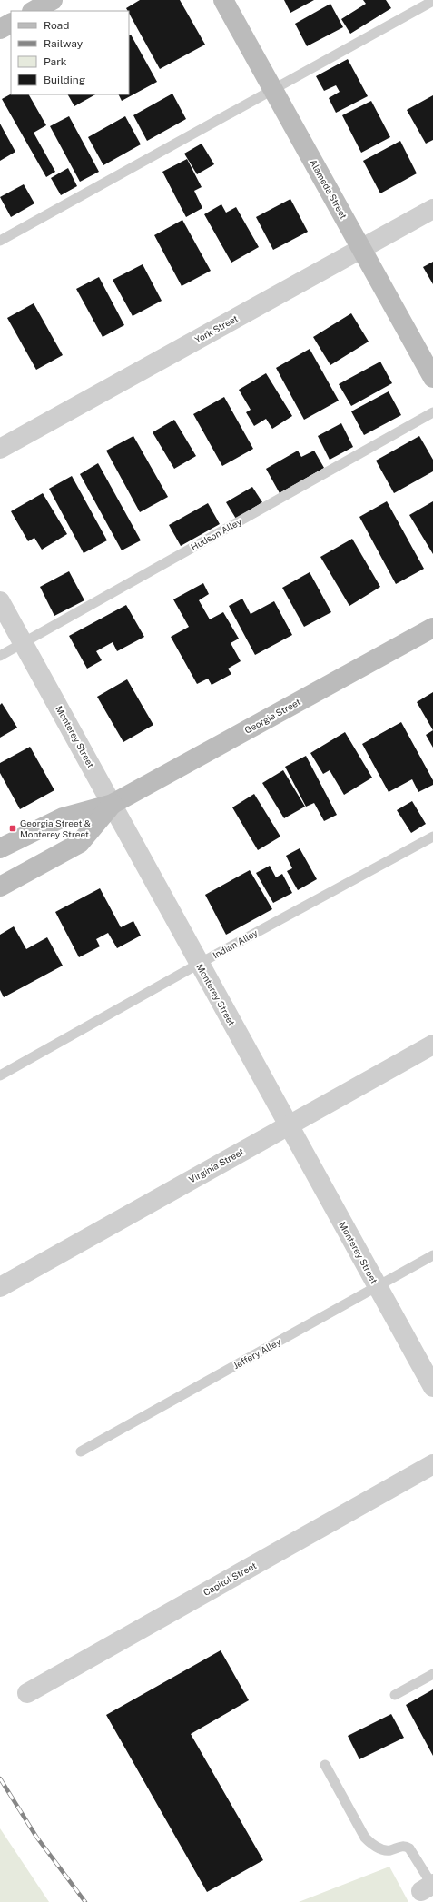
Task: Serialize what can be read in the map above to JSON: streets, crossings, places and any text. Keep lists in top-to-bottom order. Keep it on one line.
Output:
{"streets":{"main road":["Alameda Street","Georgia Street"],"street":["York Street","Monterey Street","Virginia Street","Capitol Street"],"lane":["Hudson Alley","Indian Alley","Jeffery Alley"]},"crossings":[["Alameda Street","York Street"],["Hudson Alley","Monterey Street"],["Georgia Street","Monterey Street"],["Monterey Street","Indian Alley"],["Monterey Street","Virginia Street"],["Monterey Street","Jeffery Alley"]],"places":{"transit":["Georgia Street & Monterey Street"]},"legend":["Road","Railway","Park","Building"]}
